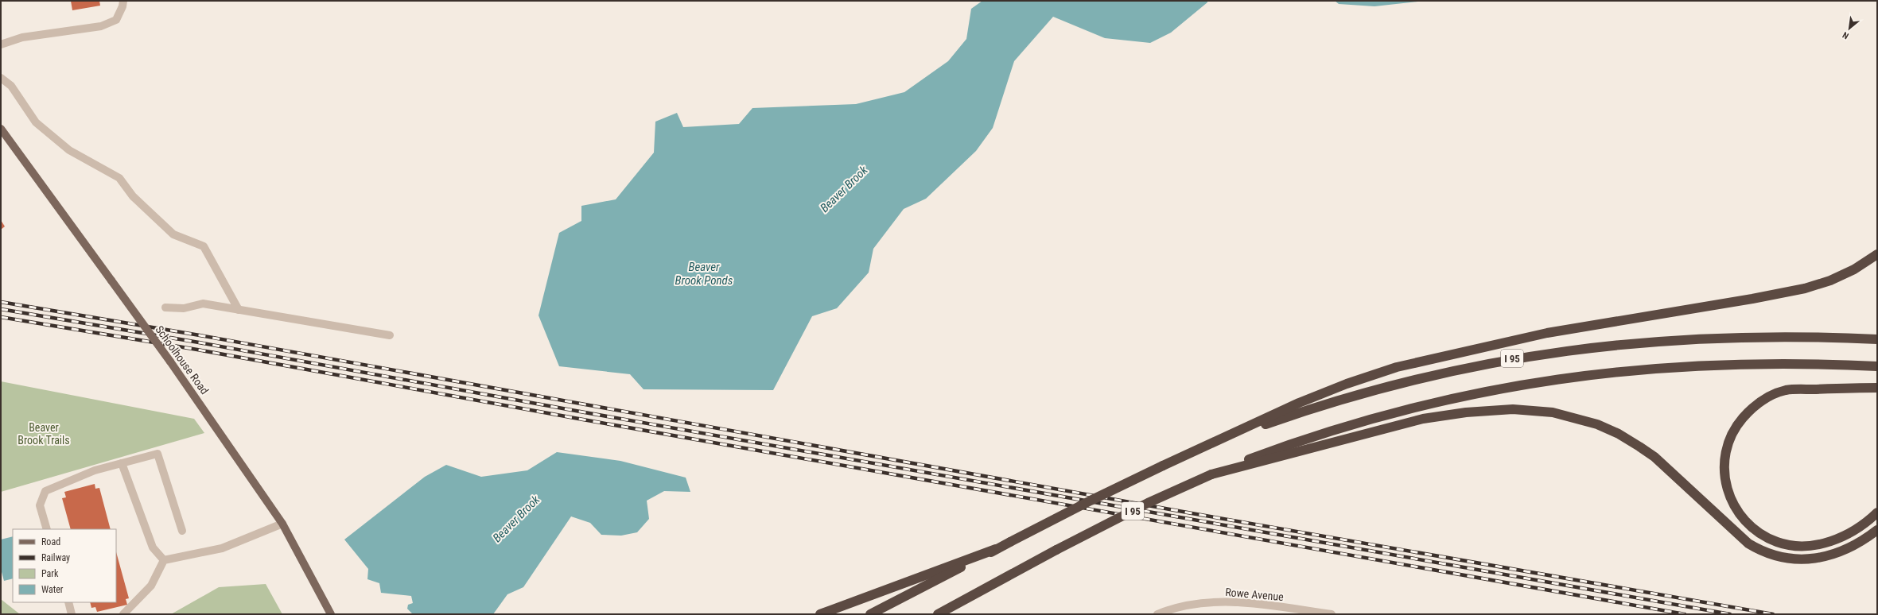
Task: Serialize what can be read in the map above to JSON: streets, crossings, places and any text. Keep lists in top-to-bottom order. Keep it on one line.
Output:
{"streets":{"highway":["I 95"],"main road":["Schoolhouse Road"],"street":["Rowe Avenue"]},"water":["Beaver Brook","Beaver Brook Ponds"],"parks":["Beaver Brook Trails"],"legend":["Road","Railway","Park","Water"],"north":"bottom left"}
